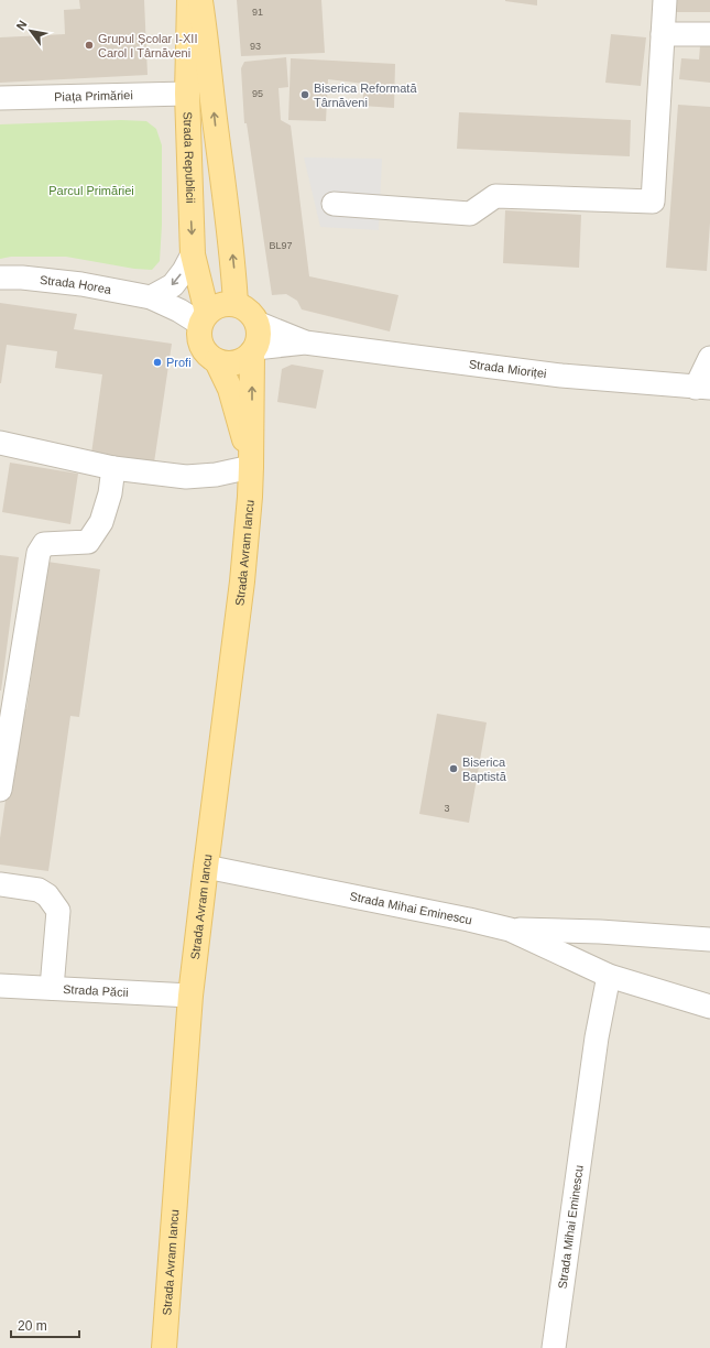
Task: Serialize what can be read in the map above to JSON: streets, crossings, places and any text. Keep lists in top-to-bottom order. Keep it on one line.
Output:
{"streets":{"main road":["Strada Republicii","Strada Avram Iancu"],"street":["Piața Primăriei","Strada Horea","Strada Mioriței","Strada Mihai Eminescu","Strada Păcii"]},"crossings":[["Piața Primăriei","Strada Republicii"],["Strada Republicii","Strada Horea"],["Strada Republicii","Strada Mioriței"],["Strada Republicii","Strada Avram Iancu"],["Strada Horea","Strada Mioriței"],["Strada Horea","Strada Avram Iancu"],["Strada Mioriței","Strada Avram Iancu"],["Strada Avram Iancu","Strada Mihai Eminescu"],["Strada Avram Iancu","Strada Păcii"]],"parks":["Parcul Primăriei"],"places":["Grupul Școlar I-XII Carol I Târnăveni","Biserica Reformată Târnăveni","Profi","Biserica Baptistă"],"house_numbers":["91","93","95","BL97","3"],"scale_bar":"20 m","north":"top left"}
